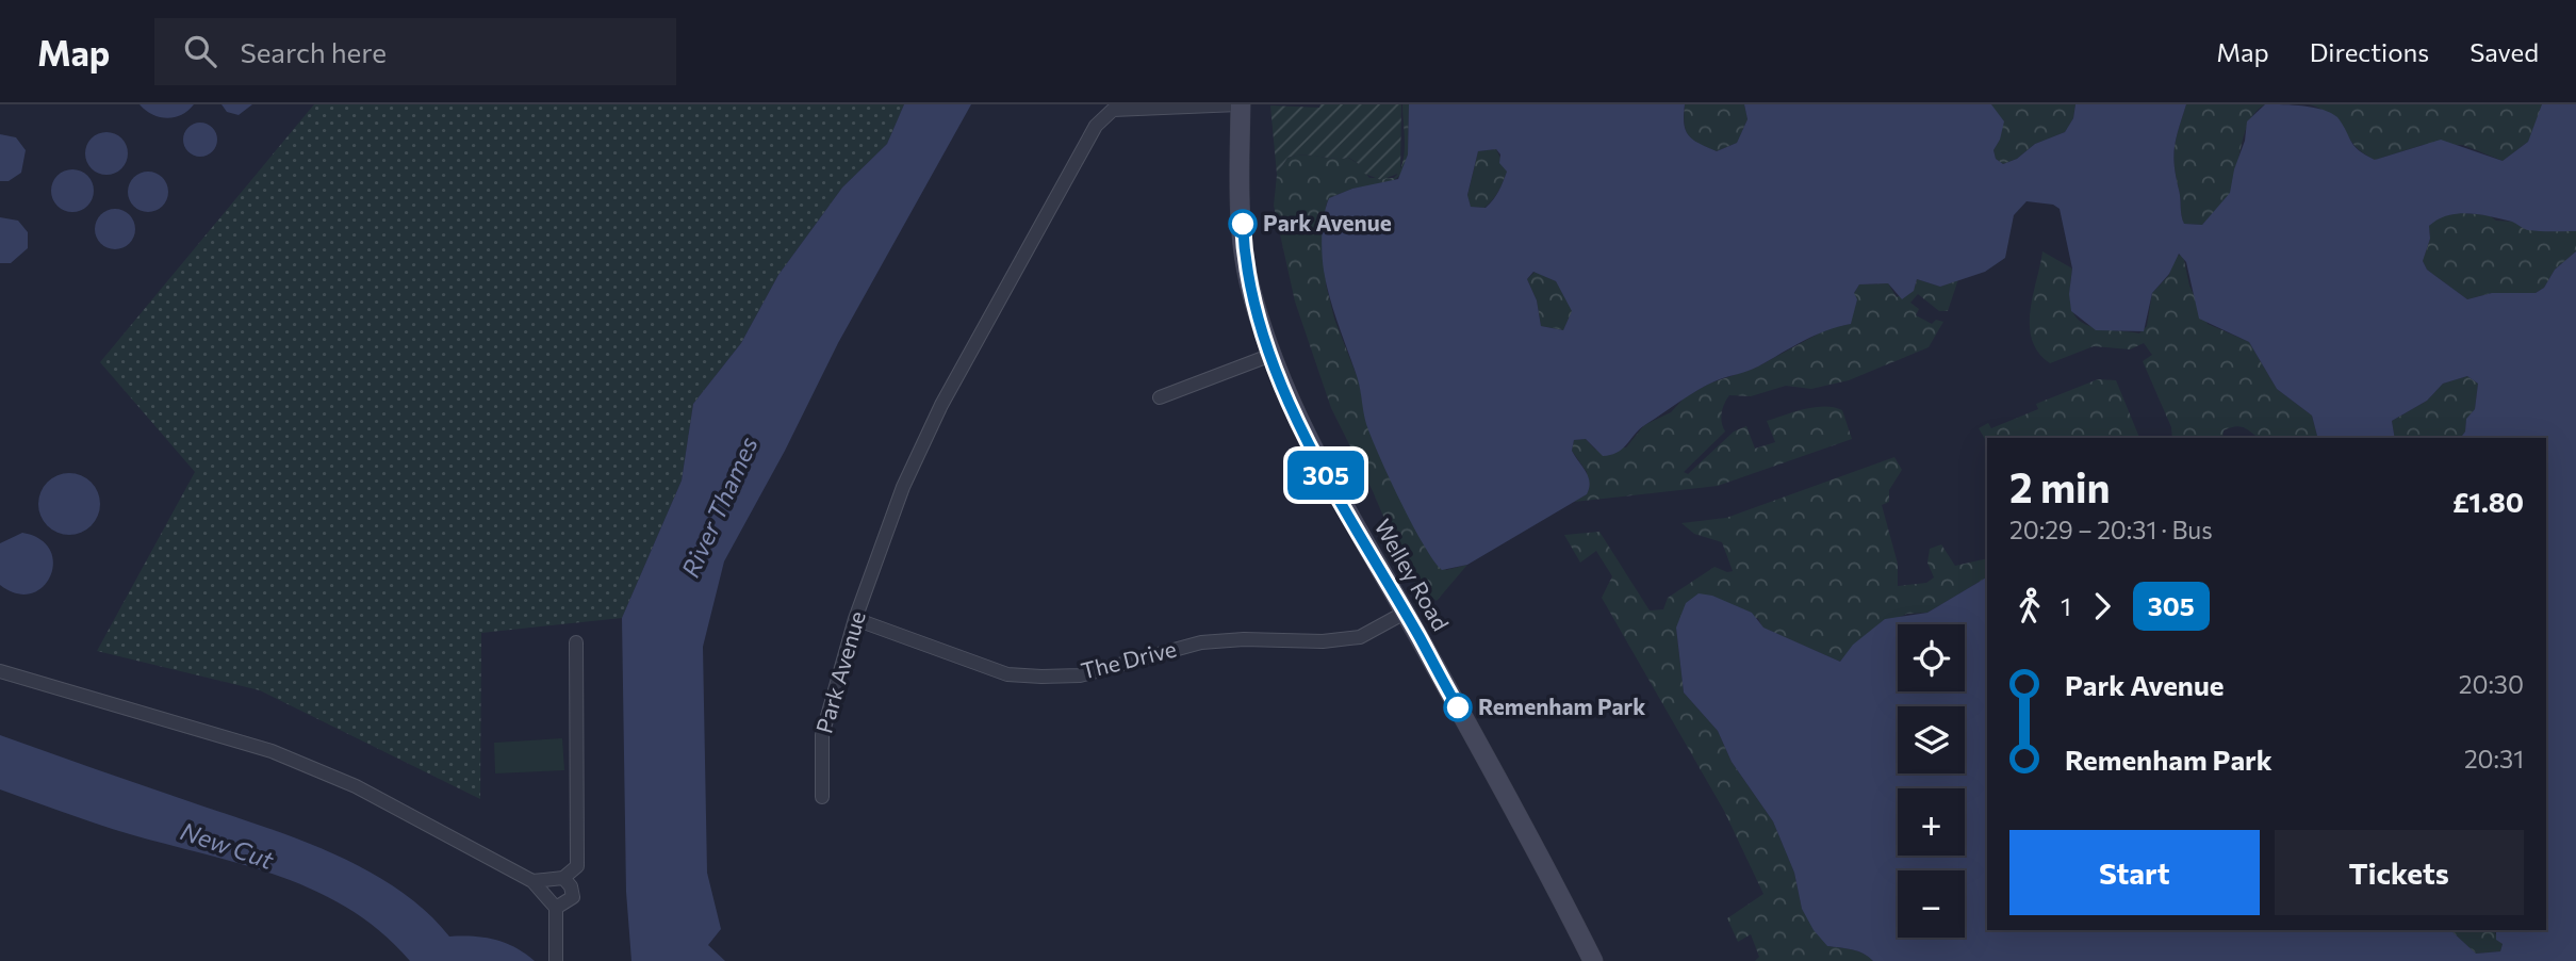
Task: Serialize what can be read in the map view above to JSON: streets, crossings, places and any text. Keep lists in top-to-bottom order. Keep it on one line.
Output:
{"streets":{"main road":["Welley Road"],"street":["The Drive","Park Avenue"]},"crossings":[["Welley Road","The Drive"],["Welley Road","Park Avenue"],["The Drive","Park Avenue"]],"water":["River Thames","New Cut"],"places":["Park Avenue","Remenham Park"],"lines":["bus line 305"],"page":{"header":"Map","search":"Search here","nav":["Map","Directions","Saved"],"on_map":"305","heading":["2 min","20:29 – 20:31 · Bus","£1.80"],"legs":["1","305"],"map_buttons":["+","−"],"list":[{"name":"Park Avenue","value":"20:30"},{"name":"Remenham Park","value":"20:31"}],"buttons":["Start","Tickets"]}}
